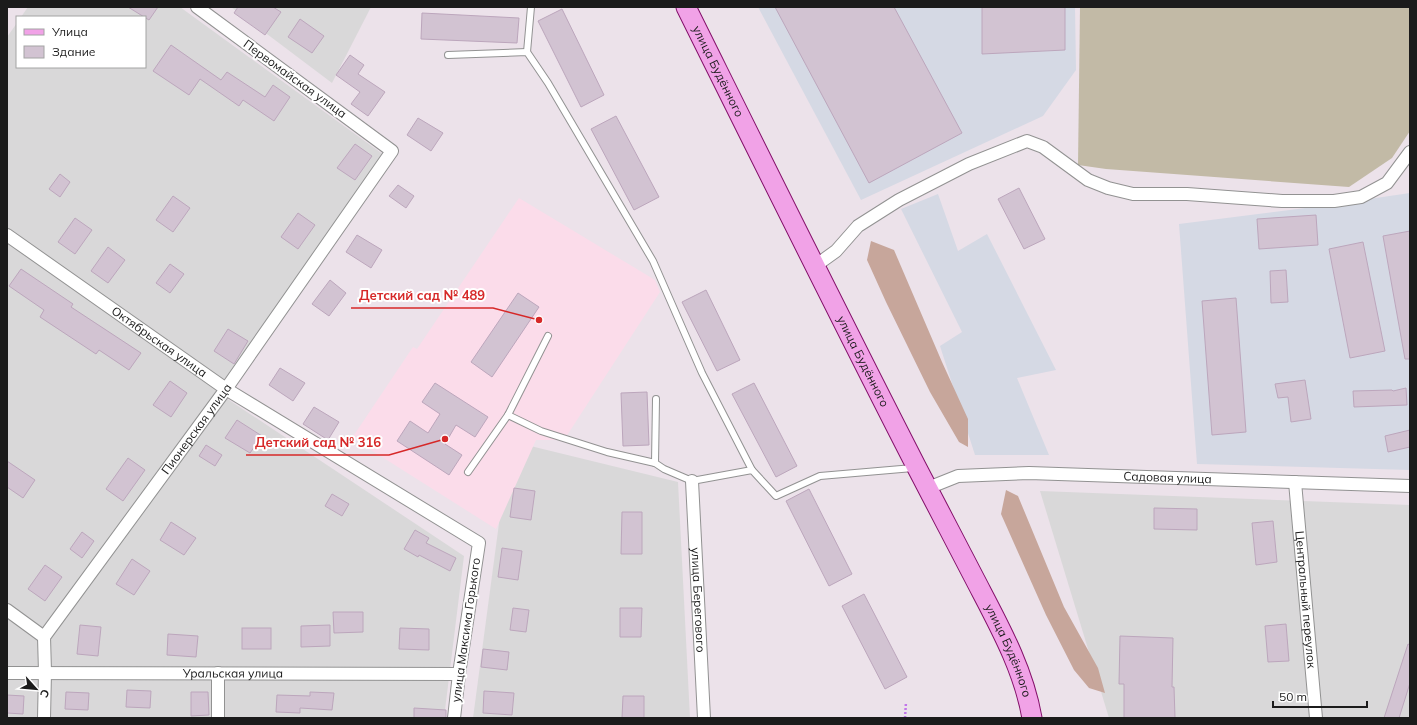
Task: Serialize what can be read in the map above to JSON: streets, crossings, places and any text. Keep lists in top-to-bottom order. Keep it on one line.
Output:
{"streets":{"main road":["улица Будённого"],"street":["Первомайская улица","Октябрьская улица","Пионерская улица","Садовая улица","улица Берегового","Центральный переулок","улица Максима Горького","Уральская улица"]},"crossings":[["улица Будённого","Садовая улица"],["Первомайская улица","Пионерская улица"],["Октябрьская улица","Пионерская улица"],["Октябрьская улица","улица Максима Горького"],["Садовая улица","Центральный переулок"],["улица Максима Горького","Уральская улица"]],"places":["Детский сад № 489","Детский сад № 316"],"legend":["Улица","Здание"],"scale_bar":"50 m","north":"bottom right"}
